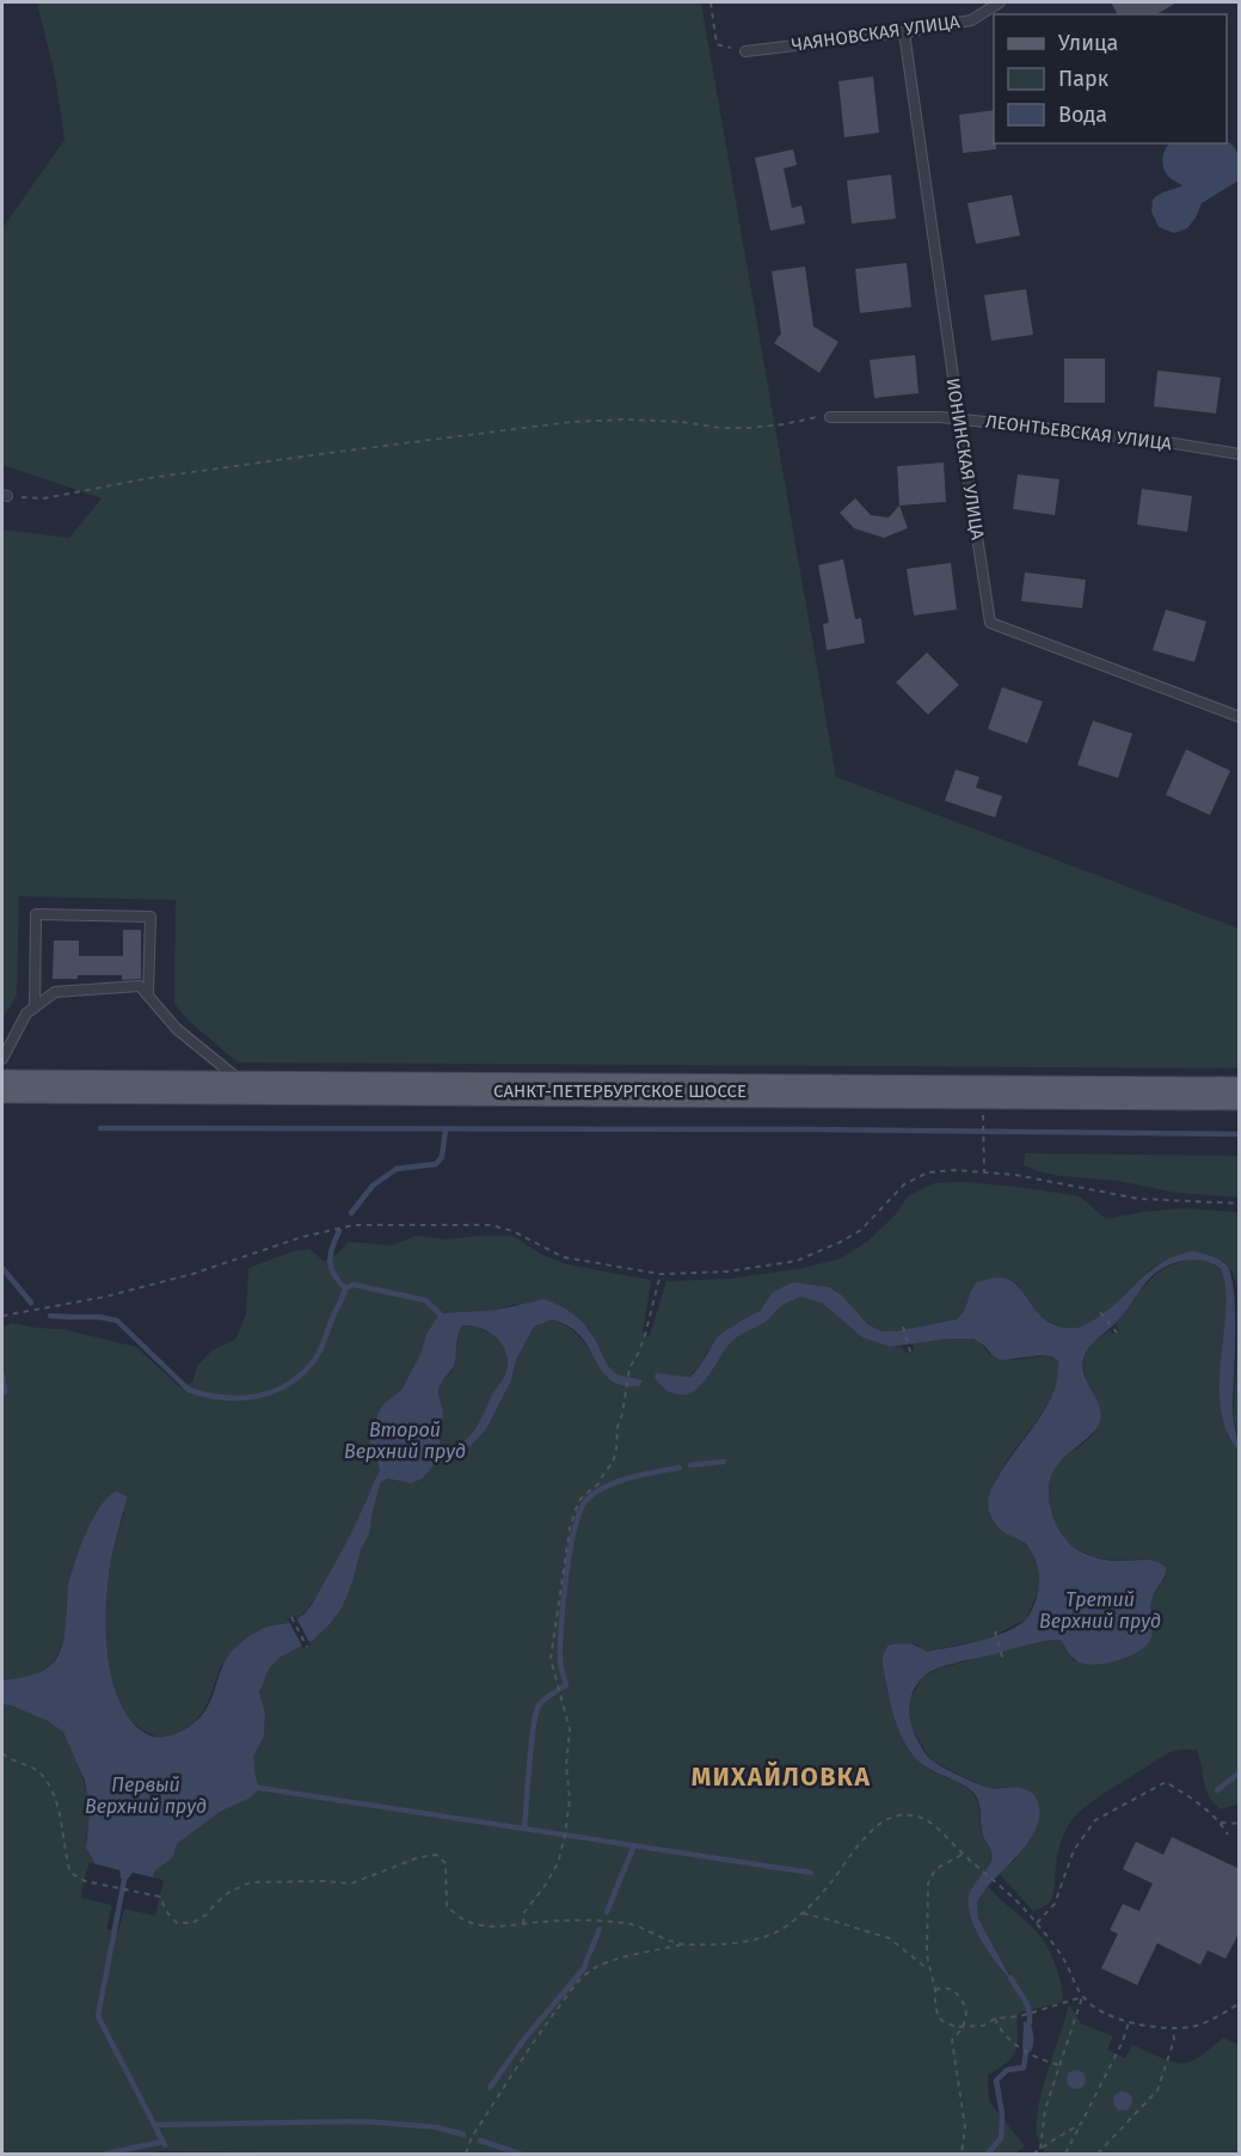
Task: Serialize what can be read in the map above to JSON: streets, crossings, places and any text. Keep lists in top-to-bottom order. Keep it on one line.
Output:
{"streets":{"main road":["САНКТ-ПЕТЕРБУРГСКОЕ ШОССЕ"],"lane":["ЧАЯНОВСКАЯ УЛИЦА","ЛЕОНТЬЕВСКАЯ УЛИЦА","ИОНИНСКАЯ УЛИЦА"]},"crossings":[["ЧАЯНОВСКАЯ УЛИЦА","ИОНИНСКАЯ УЛИЦА"],["ЛЕОНТЬЕВСКАЯ УЛИЦА","ИОНИНСКАЯ УЛИЦА"]],"districts":["МИХАЙЛОВКА"],"water":["Второй Верхний пруд","Третий Верхний пруд","Первый Верхний пруд"],"legend":["Улица","Парк","Вода"]}
